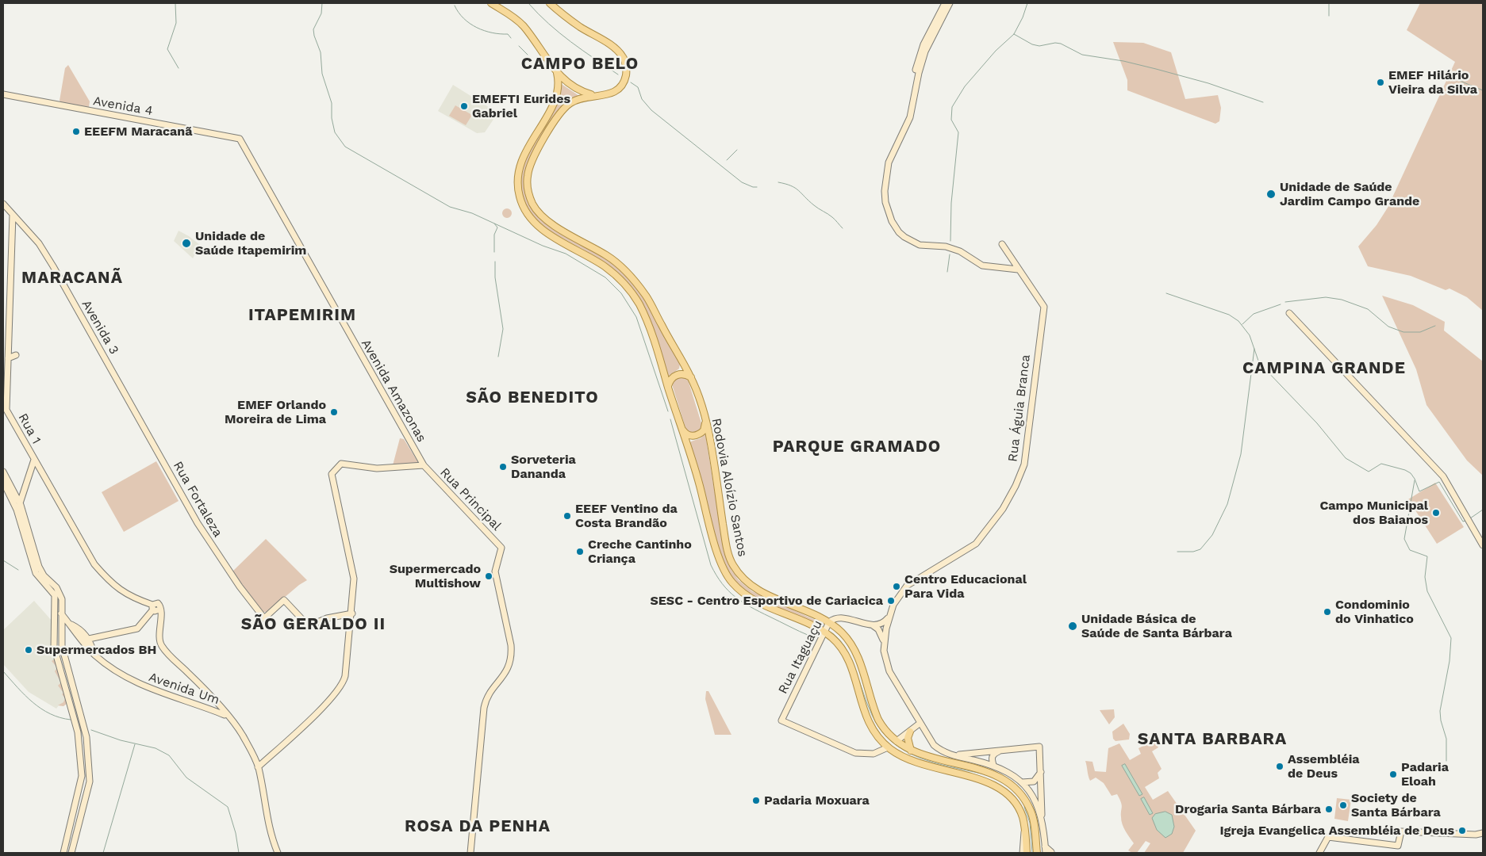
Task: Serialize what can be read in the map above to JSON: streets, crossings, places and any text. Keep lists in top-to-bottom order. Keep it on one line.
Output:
{"streets":{"main road":["Rodovia Aloízio Santos"],"street":["Avenida 4","Avenida 3","Avenida Amazonas","Rua Águia Branca","Rua 1","Rua Fortaleza","Rua Principal","Rua Itaguaçu","Avenida Um"]},"crossings":[["Avenida 4","Avenida Amazonas"],["Avenida 3","Rua 1"],["Avenida 3","Rua Fortaleza"],["Avenida Amazonas","Rua Principal"],["Rua 1","Avenida Um"],["Rodovia Aloízio Santos","Rua Itaguaçu"]],"districts":["CAMPO BELO","MARACANÃ","ITAPEMIRIM","CAMPINA GRANDE","SÃO BENEDITO","PARQUE GRAMADO","SÃO GERALDO II","SANTA BARBARA","ROSA DA PENHA"],"places":["EMEF Hilário Vieira da Silva","EMEFTI Eurides Gabriel","EEEFM Maracanã","Unidade de Saúde Jardim Campo Grande","Unidade de Saúde Itapemirim","EMEF Orlando Moreira de Lima","Sorveteria Dananda","Campo Municipal dos Baianos","EEEF Ventino da Costa Brandão","Creche Cantinho Criança","Supermercado Multishow","Centro Educacional Para Vida","SESC - Centro Esportivo de Cariacica","Condominio do Vinhatico","Unidade Básica de Saúde de Santa Bárbara","Supermercados BH","Assembléia de Deus","Padaria Eloah","Padaria Moxuara","Society de Santa Bárbara","Drogaria Santa Bárbara","Igreja Evangelica Assembléia de Deus"]}
